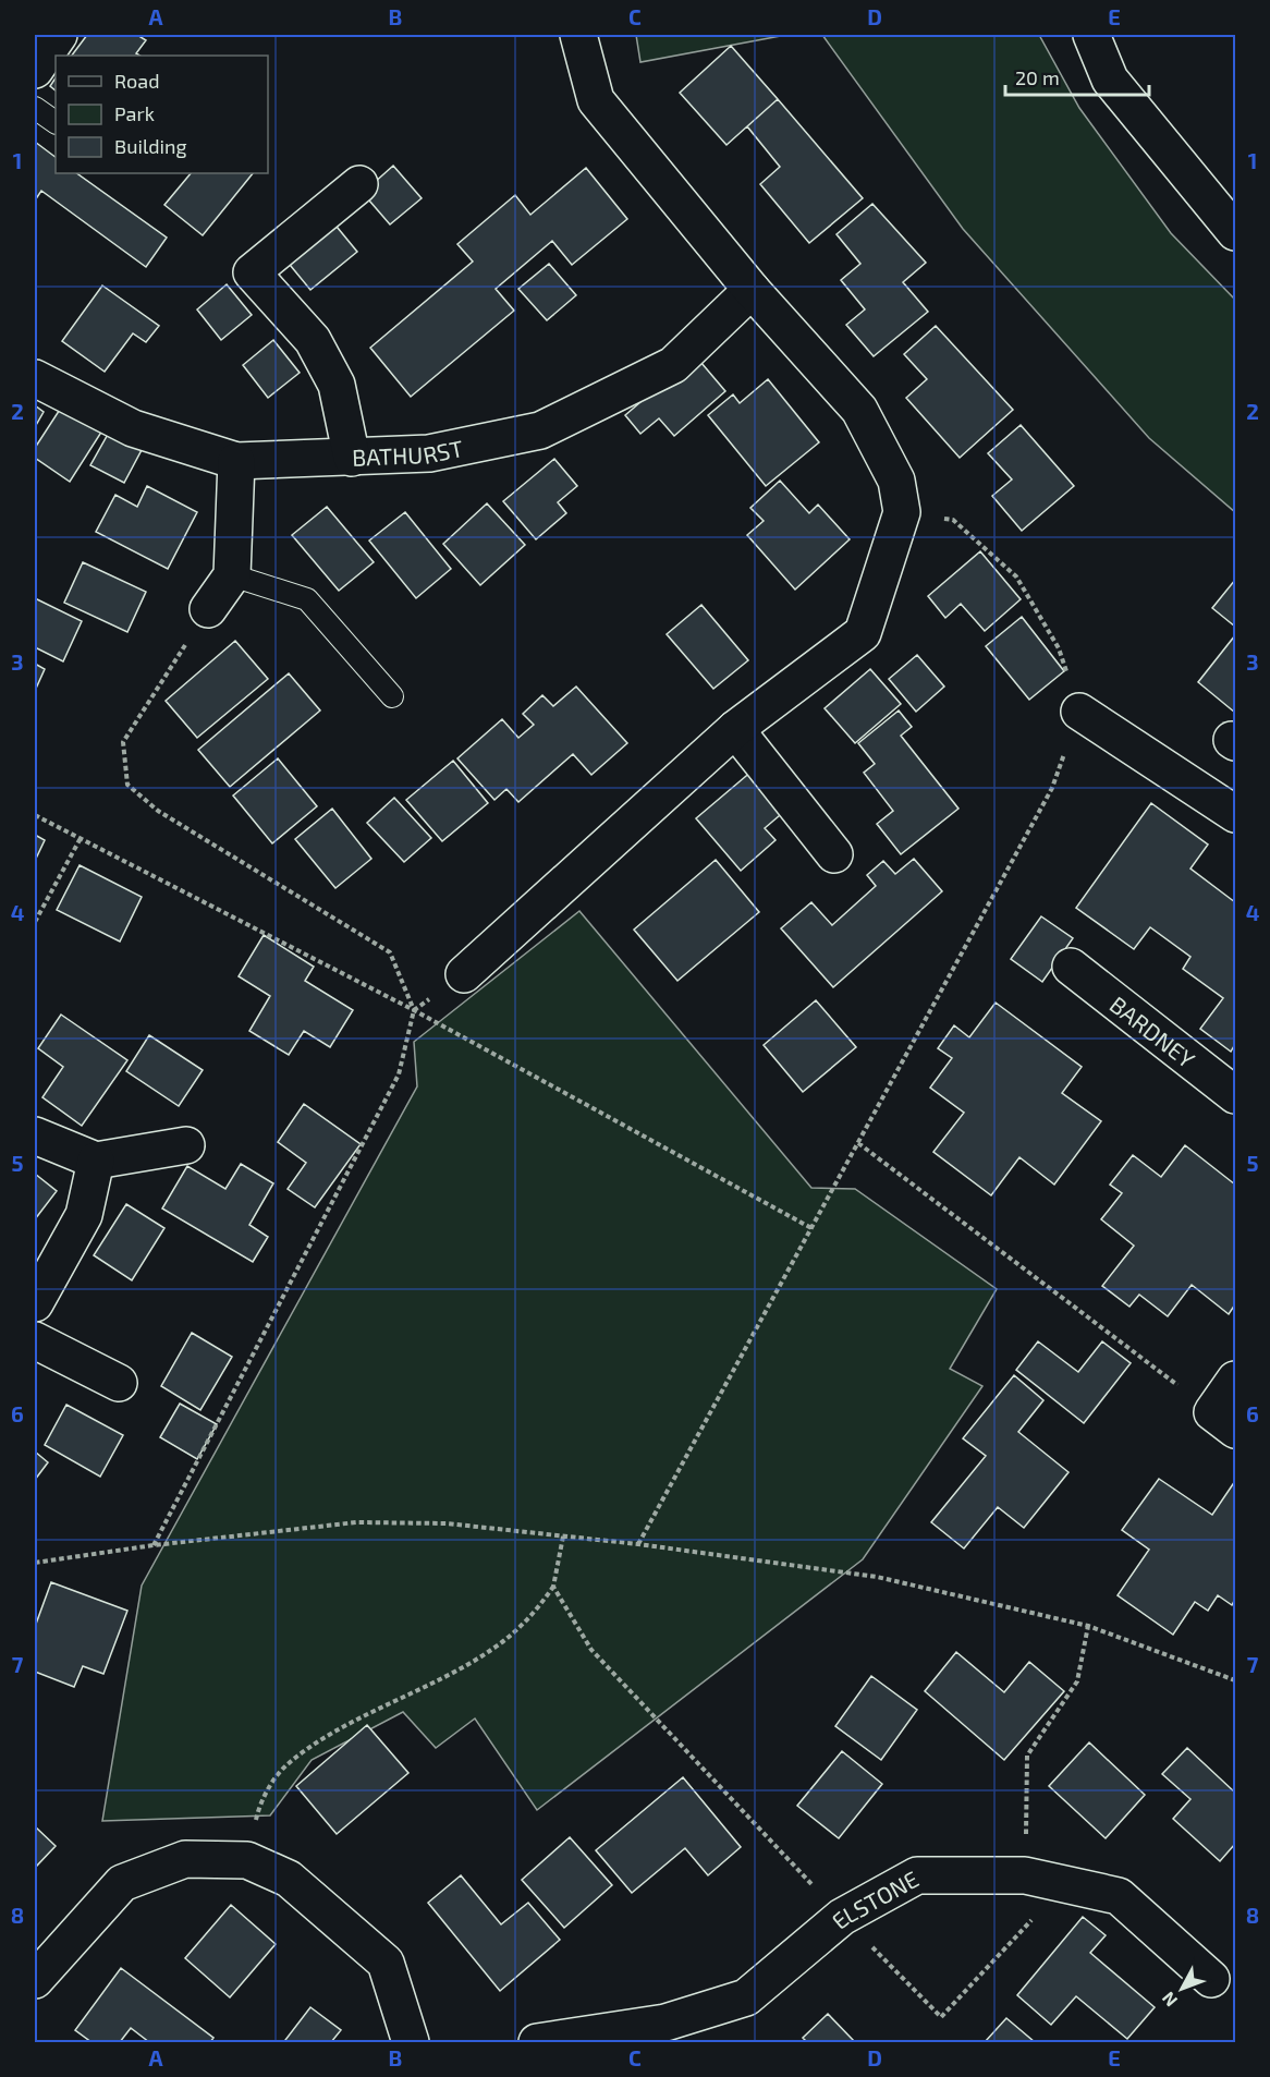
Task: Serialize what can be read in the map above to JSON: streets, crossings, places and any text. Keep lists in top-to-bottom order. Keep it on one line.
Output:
{"streets":{"street":["BATHURST","BARDNEY","ELSTONE"]},"legend":["Road","Park","Building"],"scale_bar":"20 m","north":"bottom left","grid":{"columns":["A","B","C","D","E"],"rows":["1","2","3","4","5","6","7","8"]}}
